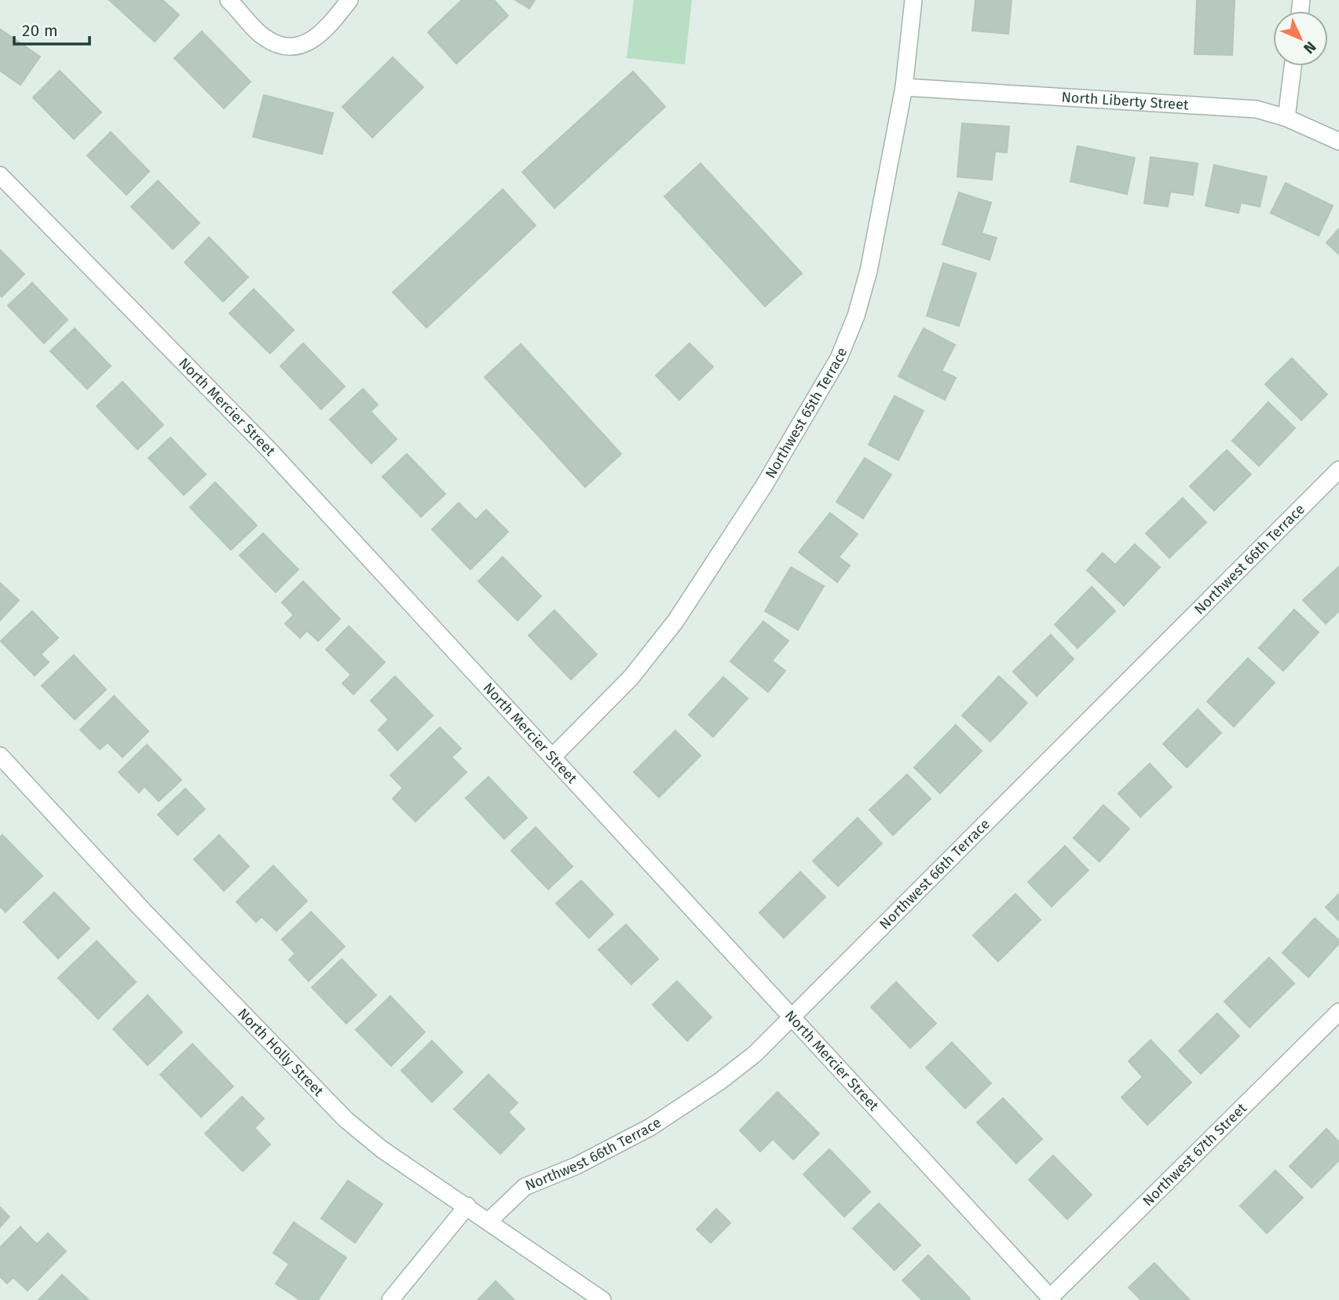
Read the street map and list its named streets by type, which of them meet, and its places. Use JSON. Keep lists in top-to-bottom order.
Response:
{
  "streets": {
    "street": [
      "North Liberty Street",
      "North Mercier Street",
      "Northwest 65th Terrace",
      "Northwest 66th Terrace",
      "North Holly Street",
      "Northwest 67th Street"
    ]
  },
  "crossings": [
    ["North Liberty Street", "Northwest 65th Terrace"],
    ["North Mercier Street", "Northwest 65th Terrace"],
    ["North Mercier Street", "Northwest 66th Terrace"],
    ["North Mercier Street", "Northwest 67th Street"],
    ["Northwest 66th Terrace", "North Holly Street"]
  ],
  "scale_bar": "20 m",
  "north": "bottom right"
}
